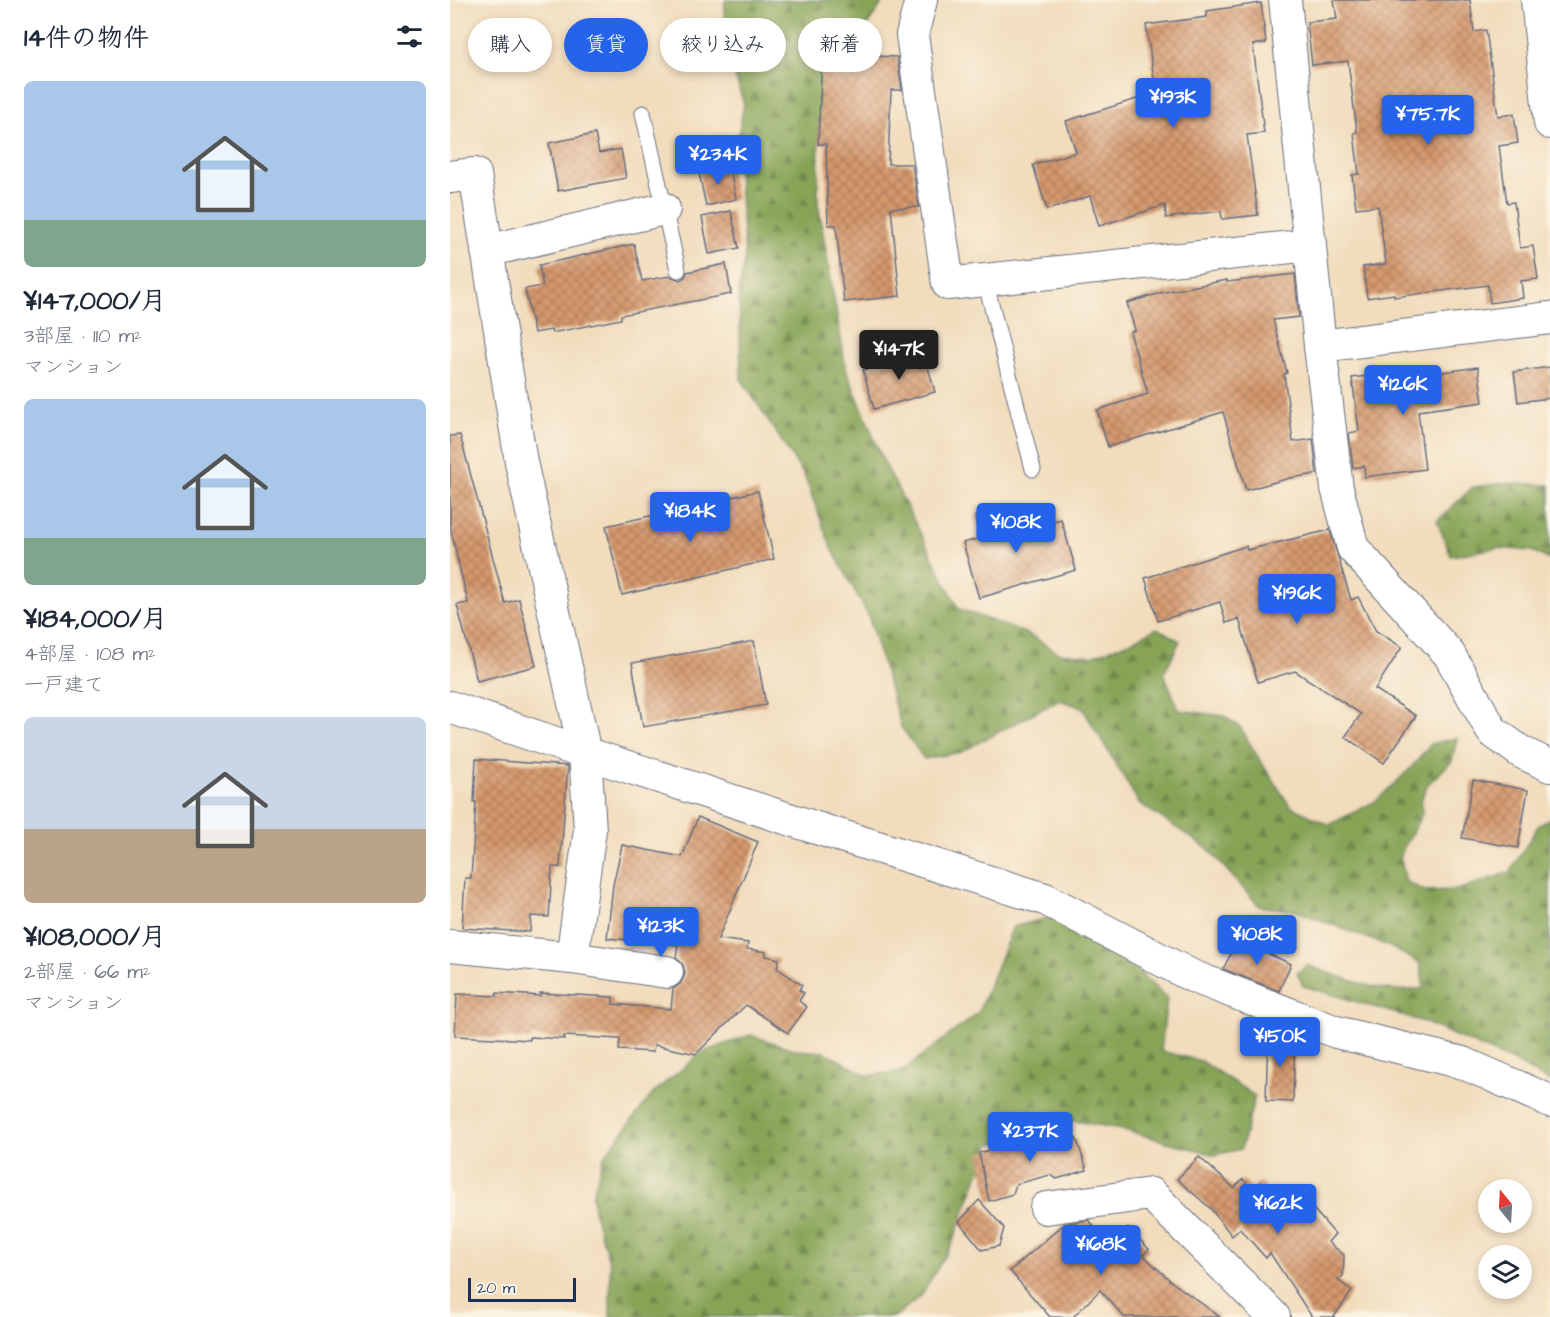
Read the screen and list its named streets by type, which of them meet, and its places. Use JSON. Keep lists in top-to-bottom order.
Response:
{
  "scale_bar": "20 m",
  "north": "top",
  "page": {
    "heading": "14件の物件",
    "chip": [
      "購入",
      "賃貸",
      "絞り込み",
      "新着"
    ],
    "list": [
      {
        "name": "¥147,000/月",
        "note": "3部屋 · 110 m² · マンション"
      },
      {
        "name": "¥184,000/月",
        "note": "4部屋 · 108 m² · 一戸建て"
      },
      {
        "name": "¥108,000/月",
        "note": "2部屋 · 66 m² · マンション"
      }
    ],
    "price": [
      "¥193K",
      "¥75.7K",
      "¥234K",
      "¥147K",
      "¥126K",
      "¥184K",
      "¥108K",
      "¥196K",
      "¥123K",
      "¥108K",
      "¥150K",
      "¥237K",
      "¥162K",
      "¥168K"
    ],
    "scale": "20 m"
  }
}
